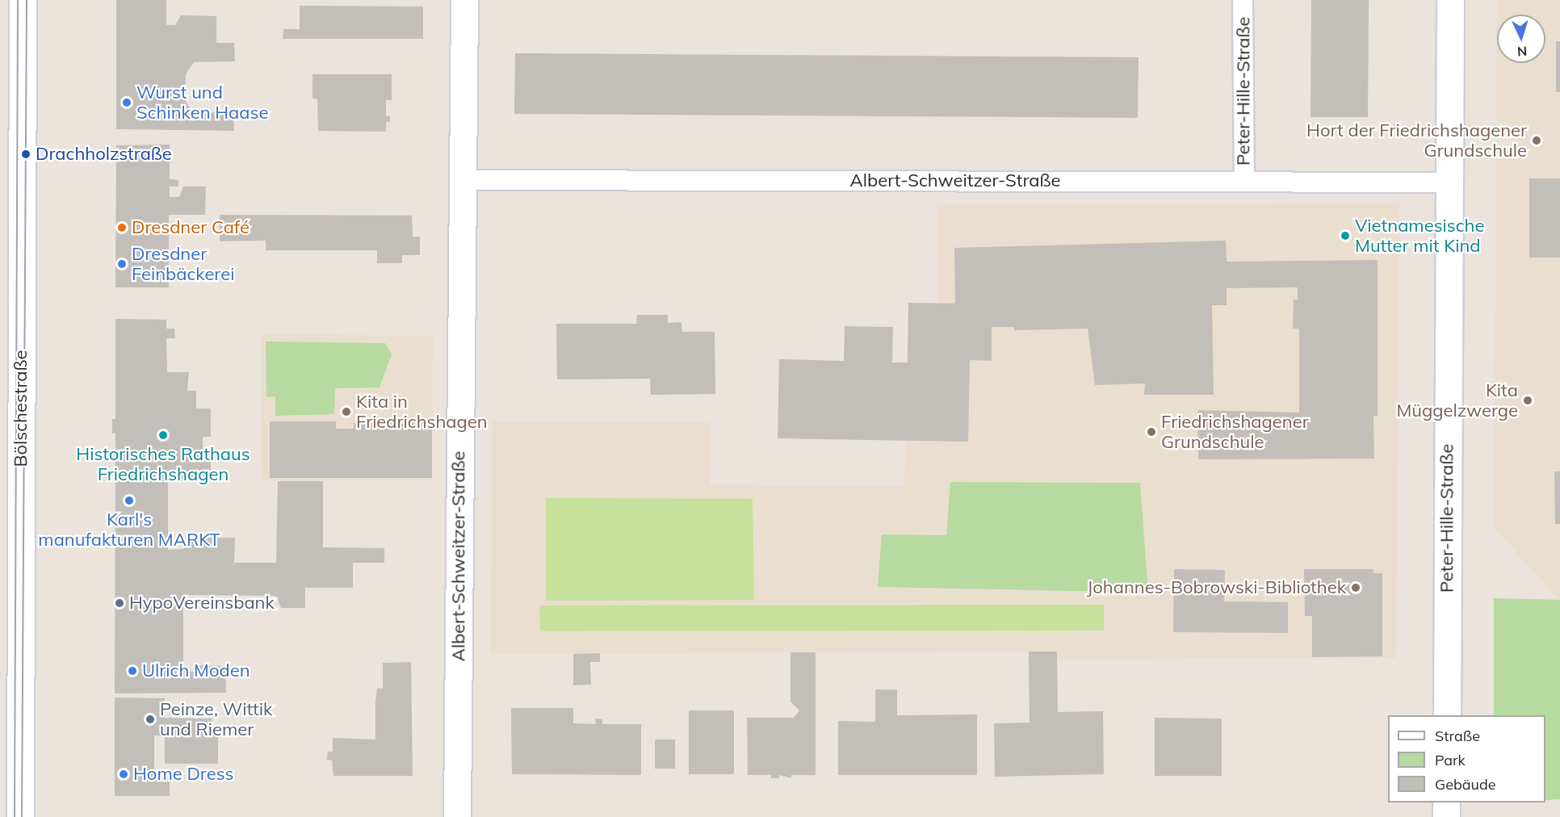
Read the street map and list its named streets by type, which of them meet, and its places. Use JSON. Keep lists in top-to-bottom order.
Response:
{
  "streets": {
    "street": ["Peter-Hille-Straße", "Albert-Schweitzer-Straße", "Bölschestraße"]
  },
  "crossings": [
    ["Peter-Hille-Straße", "Albert-Schweitzer-Straße"]
  ],
  "places": [
    "Wurst und Schinken Haase",
    "Hort der Friedrichshagener Grundschule",
    "Drachholzstraße",
    "Dresdner Café",
    "Vietnamesische Mutter mit Kind",
    "Dresdner Feinbäckerei",
    "Kita Müggelzwerge",
    "Kita in Friedrichshagen",
    "Friedrichshagener Grundschule",
    "Historisches Rathaus Friedrichshagen",
    "Karl's manufakturen MARKT",
    "Johannes-Bobrowski-Bibliothek",
    "HypoVereinsbank",
    "Ulrich Moden",
    "Peinze, Wittik und Riemer",
    "Home Dress"
  ],
  "legend": ["Straße", "Park", "Gebäude"],
  "north": "bottom"
}
